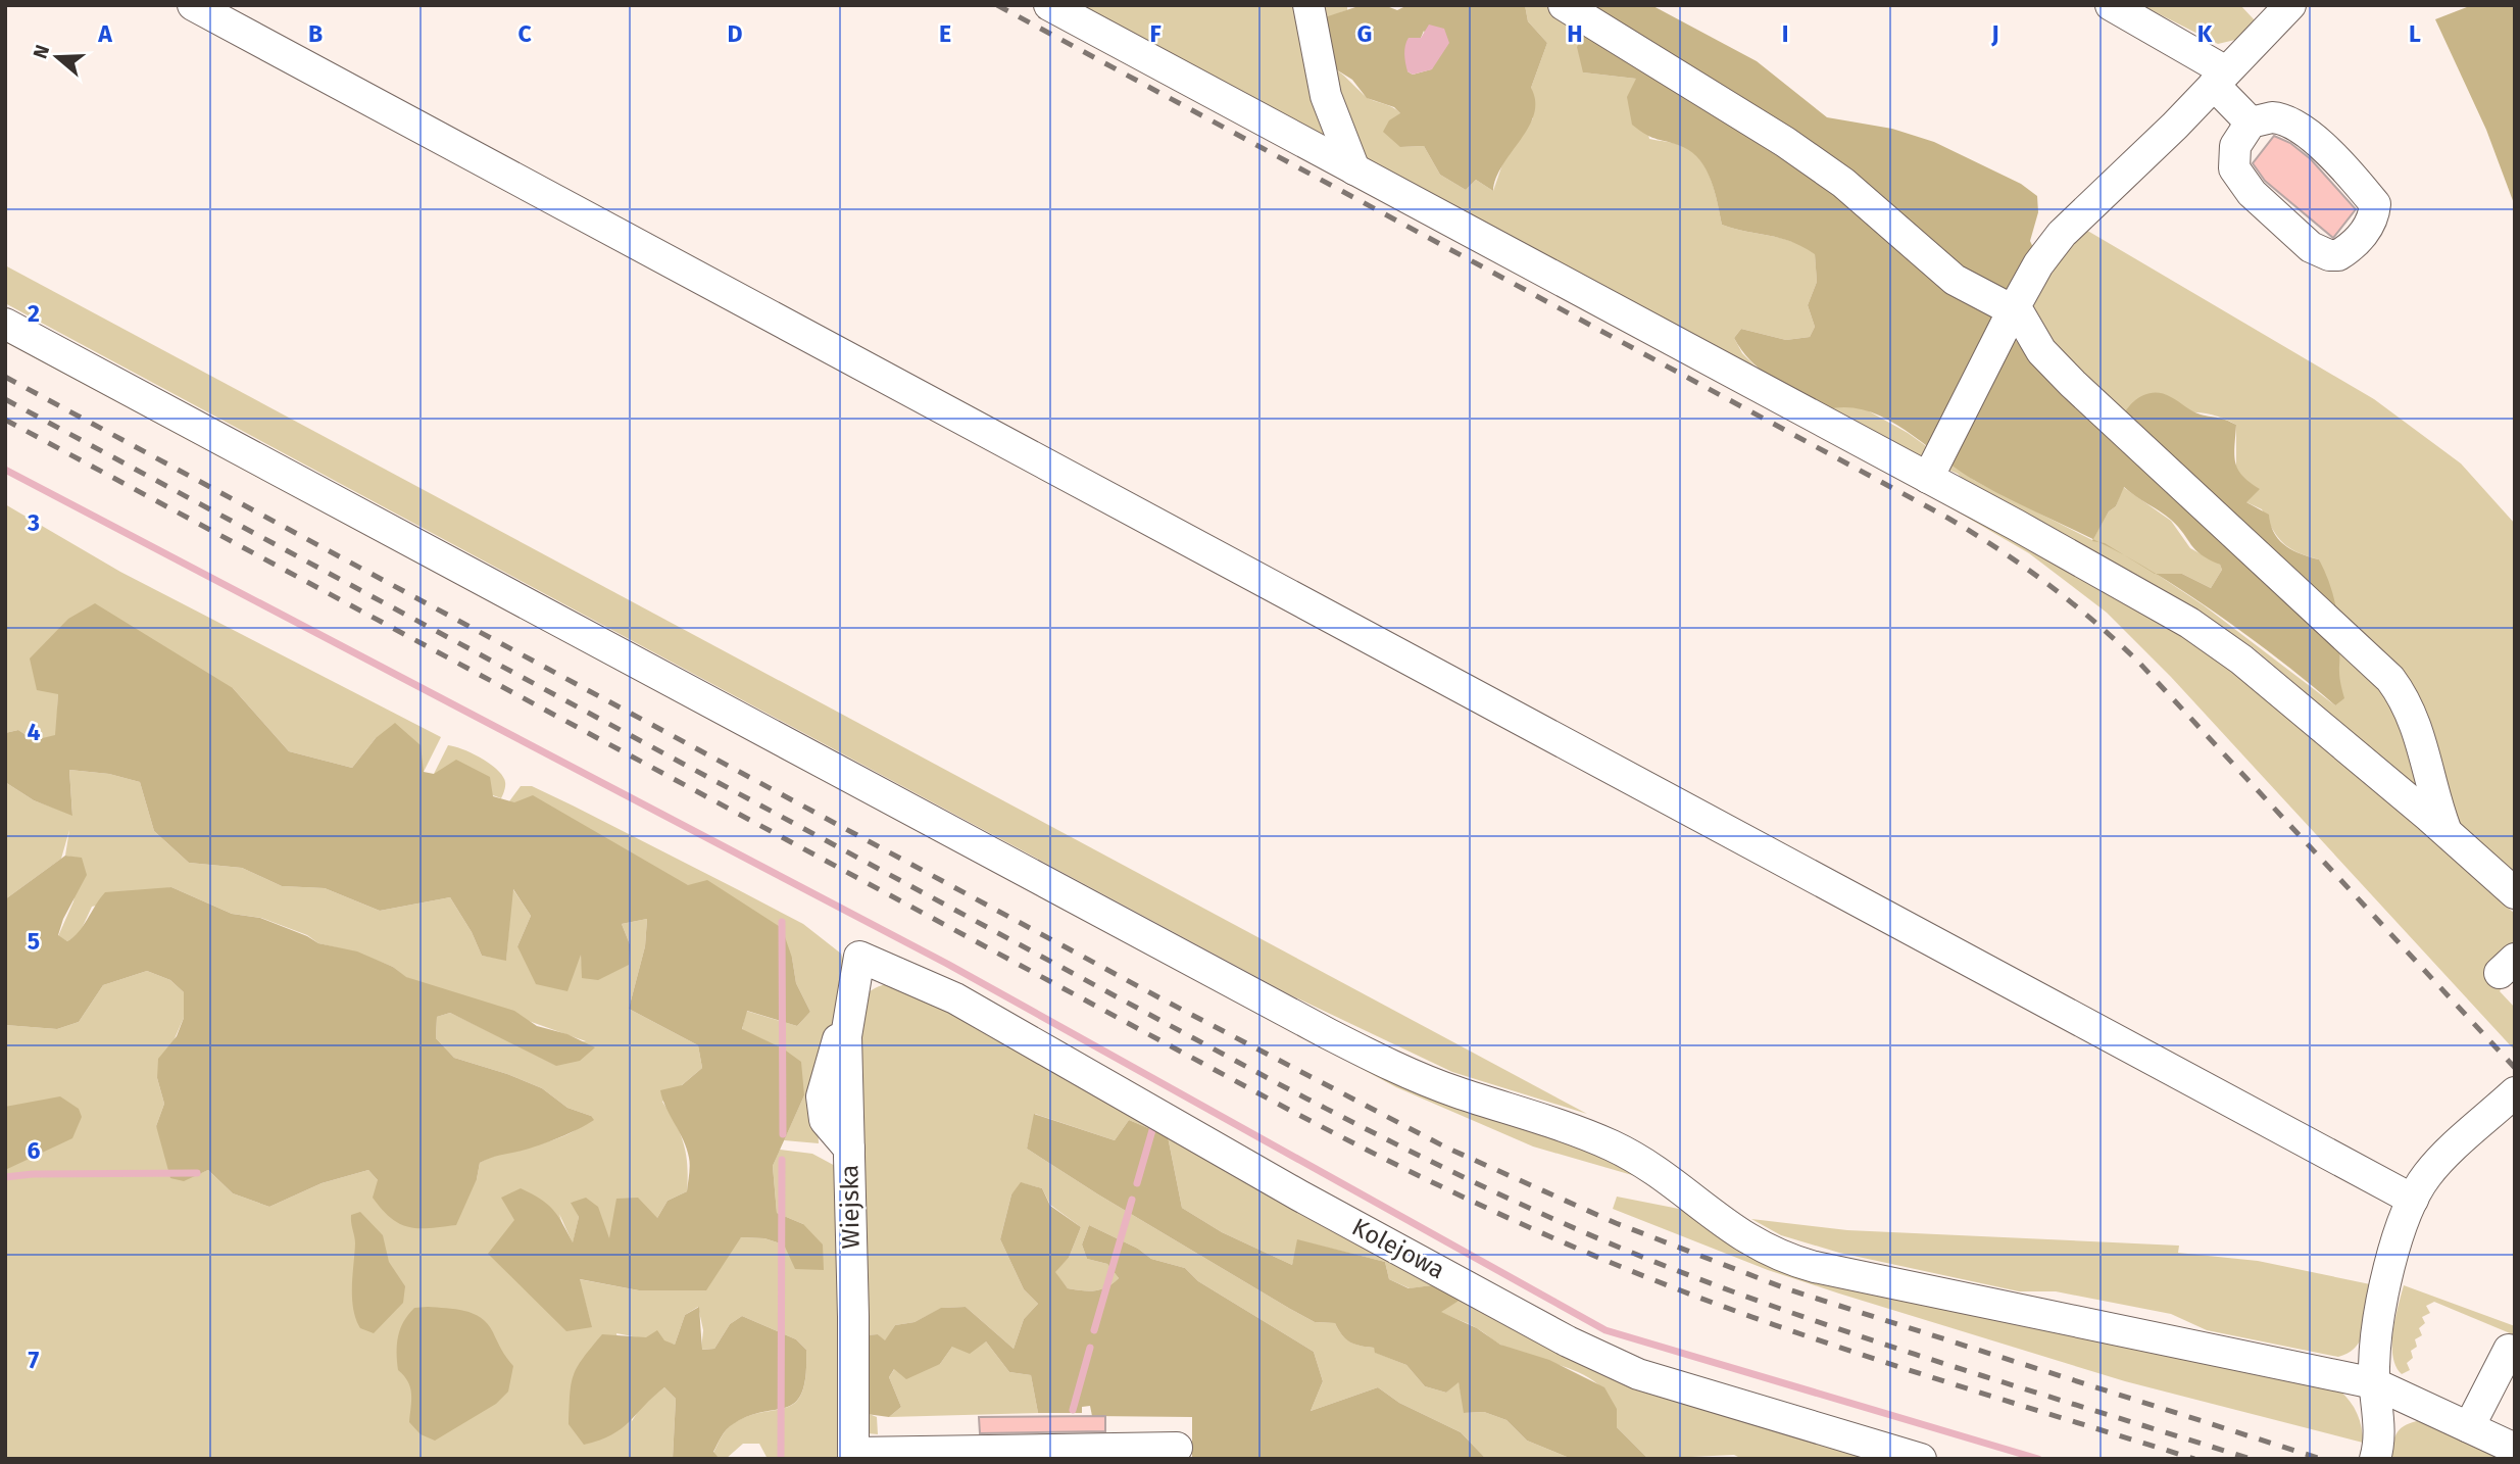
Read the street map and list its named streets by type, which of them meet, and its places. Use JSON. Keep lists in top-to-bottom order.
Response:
{
  "streets": {
    "street": ["Wiejska", "Kolejowa"]
  },
  "crossings": [
    ["Wiejska", "Kolejowa"]
  ],
  "north": "left",
  "grid": {
    "columns": [
      "A",
      "B",
      "C",
      "D",
      "E",
      "F",
      "G",
      "H",
      "I",
      "J",
      "K",
      "L"
    ],
    "rows": [
      "2",
      "3",
      "4",
      "5",
      "6",
      "7"
    ]
  }
}
